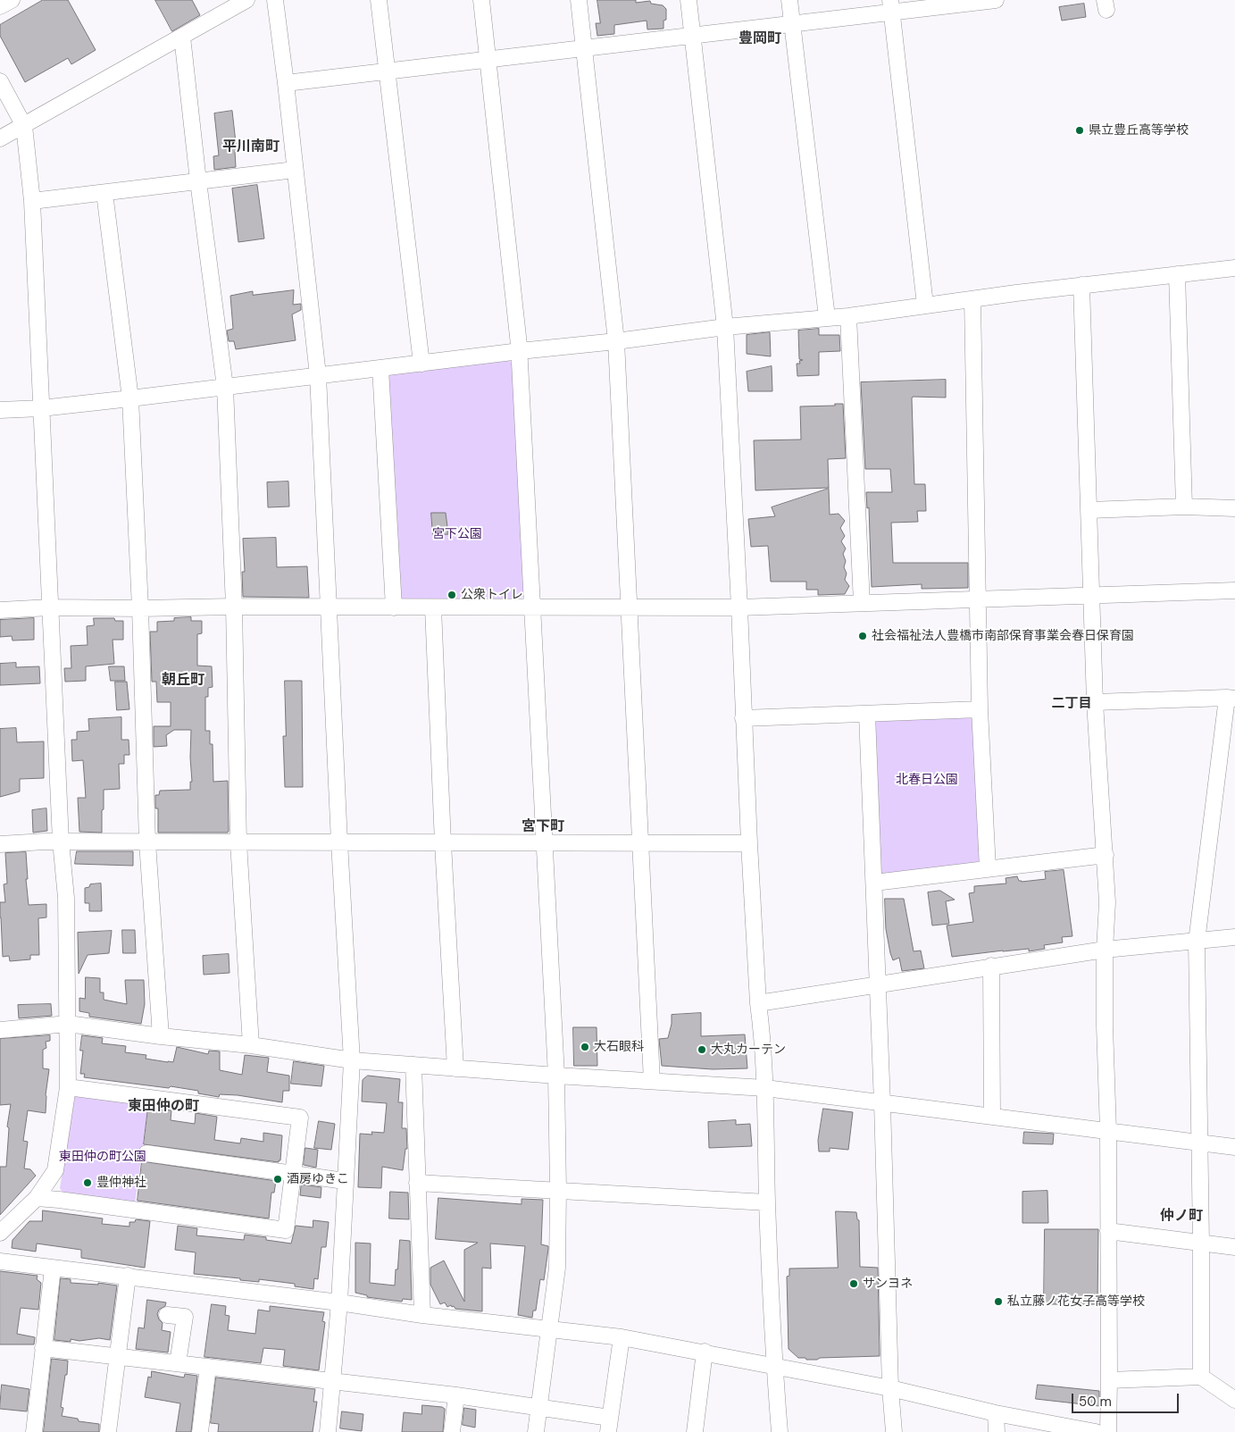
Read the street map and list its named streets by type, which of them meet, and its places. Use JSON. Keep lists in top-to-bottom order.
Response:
{
  "districts": [
    "豊岡町",
    "平川南町",
    "朝丘町",
    "二丁目",
    "宮下町",
    "東田仲の町",
    "仲ノ町"
  ],
  "parks": ["宮下公園", "北春日公園", "東田仲の町公園"],
  "places": [
    "県立豊丘高等学校",
    "公衆トイレ",
    "社会福祉法人豊橋市南部保育事業会春日保育園",
    "大石眼科",
    "大丸カーテン",
    "酒房ゆきこ",
    "豊仲神社",
    "サンヨネ",
    "私立藤ノ花女子高等学校"
  ],
  "scale_bar": "50 m"
}
